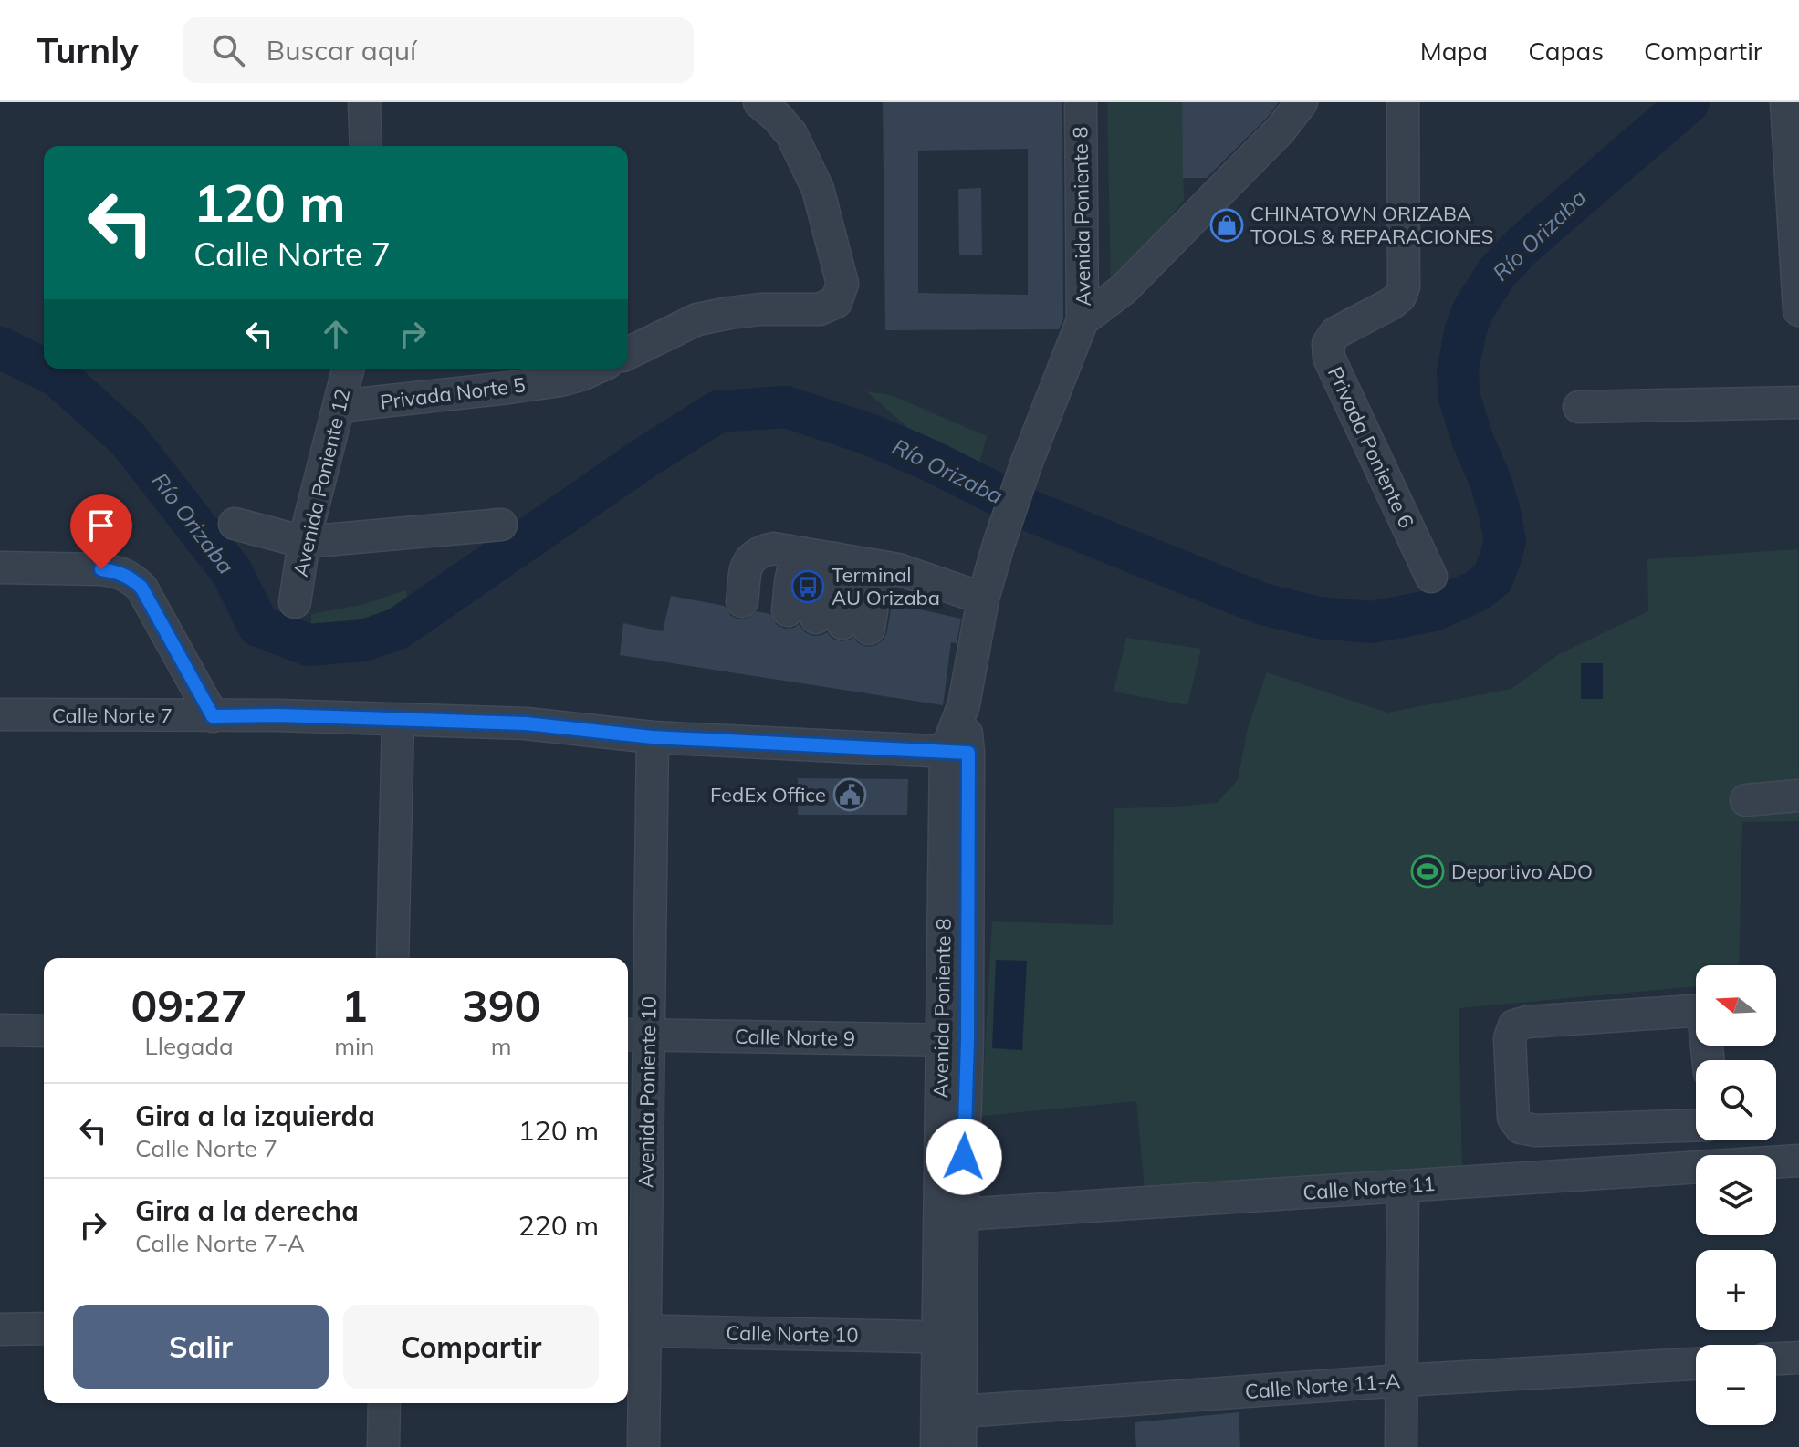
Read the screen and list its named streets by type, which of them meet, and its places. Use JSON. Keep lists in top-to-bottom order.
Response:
{
  "streets": {
    "street": [
      "Avenida Poniente 8",
      "Privada Norte 5",
      "Privada Poniente 6",
      "Avenida Poniente 12",
      "Calle Norte 7",
      "Calle Norte 9",
      "Avenida Poniente 10",
      "Calle Norte 11",
      "Calle Norte 10",
      "Calle Norte 11-A"
    ]
  },
  "crossings": [
    ["Avenida Poniente 8", "Calle Norte 7"],
    ["Avenida Poniente 8", "Calle Norte 9"],
    ["Avenida Poniente 8", "Calle Norte 11"],
    ["Avenida Poniente 8", "Calle Norte 10"],
    ["Avenida Poniente 8", "Calle Norte 11-A"],
    ["Privada Norte 5", "Avenida Poniente 12"],
    ["Calle Norte 7", "Avenida Poniente 10"],
    ["Calle Norte 9", "Avenida Poniente 10"],
    ["Avenida Poniente 10", "Calle Norte 10"]
  ],
  "water": ["Río Orizaba"],
  "places": {
    "shop": ["CHINATOWN ORIZABA TOOLS & REPARACIONES"],
    "bus stop": ["Terminal AU Orizaba"],
    "public building": ["FedEx Office"],
    "sports": ["Deportivo ADO"]
  },
  "north": "left",
  "page": {
    "header": "Turnly",
    "search": "Buscar aquí",
    "nav": ["Mapa", "Capas", "Compartir"],
    "turn": ["120 m", "Calle Norte 7"],
    "eta": [
      "09:27",
      "Llegada",
      "1",
      "min",
      "390",
      "m"
    ],
    "map_buttons": ["+", "−"],
    "list": [
      {
        "name": "Gira a la izquierda",
        "note": "Calle Norte 7",
        "value": "120 m"
      },
      {
        "name": "Gira a la derecha",
        "note": "Calle Norte 7-A",
        "value": "220 m"
      }
    ],
    "buttons": ["Salir", "Compartir"]
  }
}
